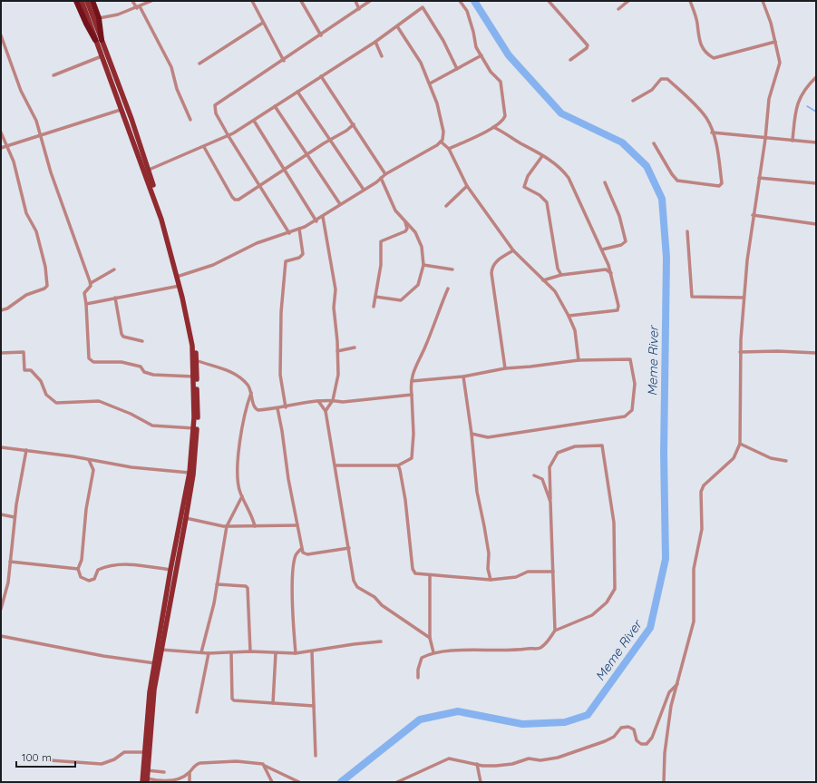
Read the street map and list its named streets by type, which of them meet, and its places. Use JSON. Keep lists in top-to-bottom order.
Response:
{
  "water": ["Meme River"],
  "scale_bar": "100 m"
}
